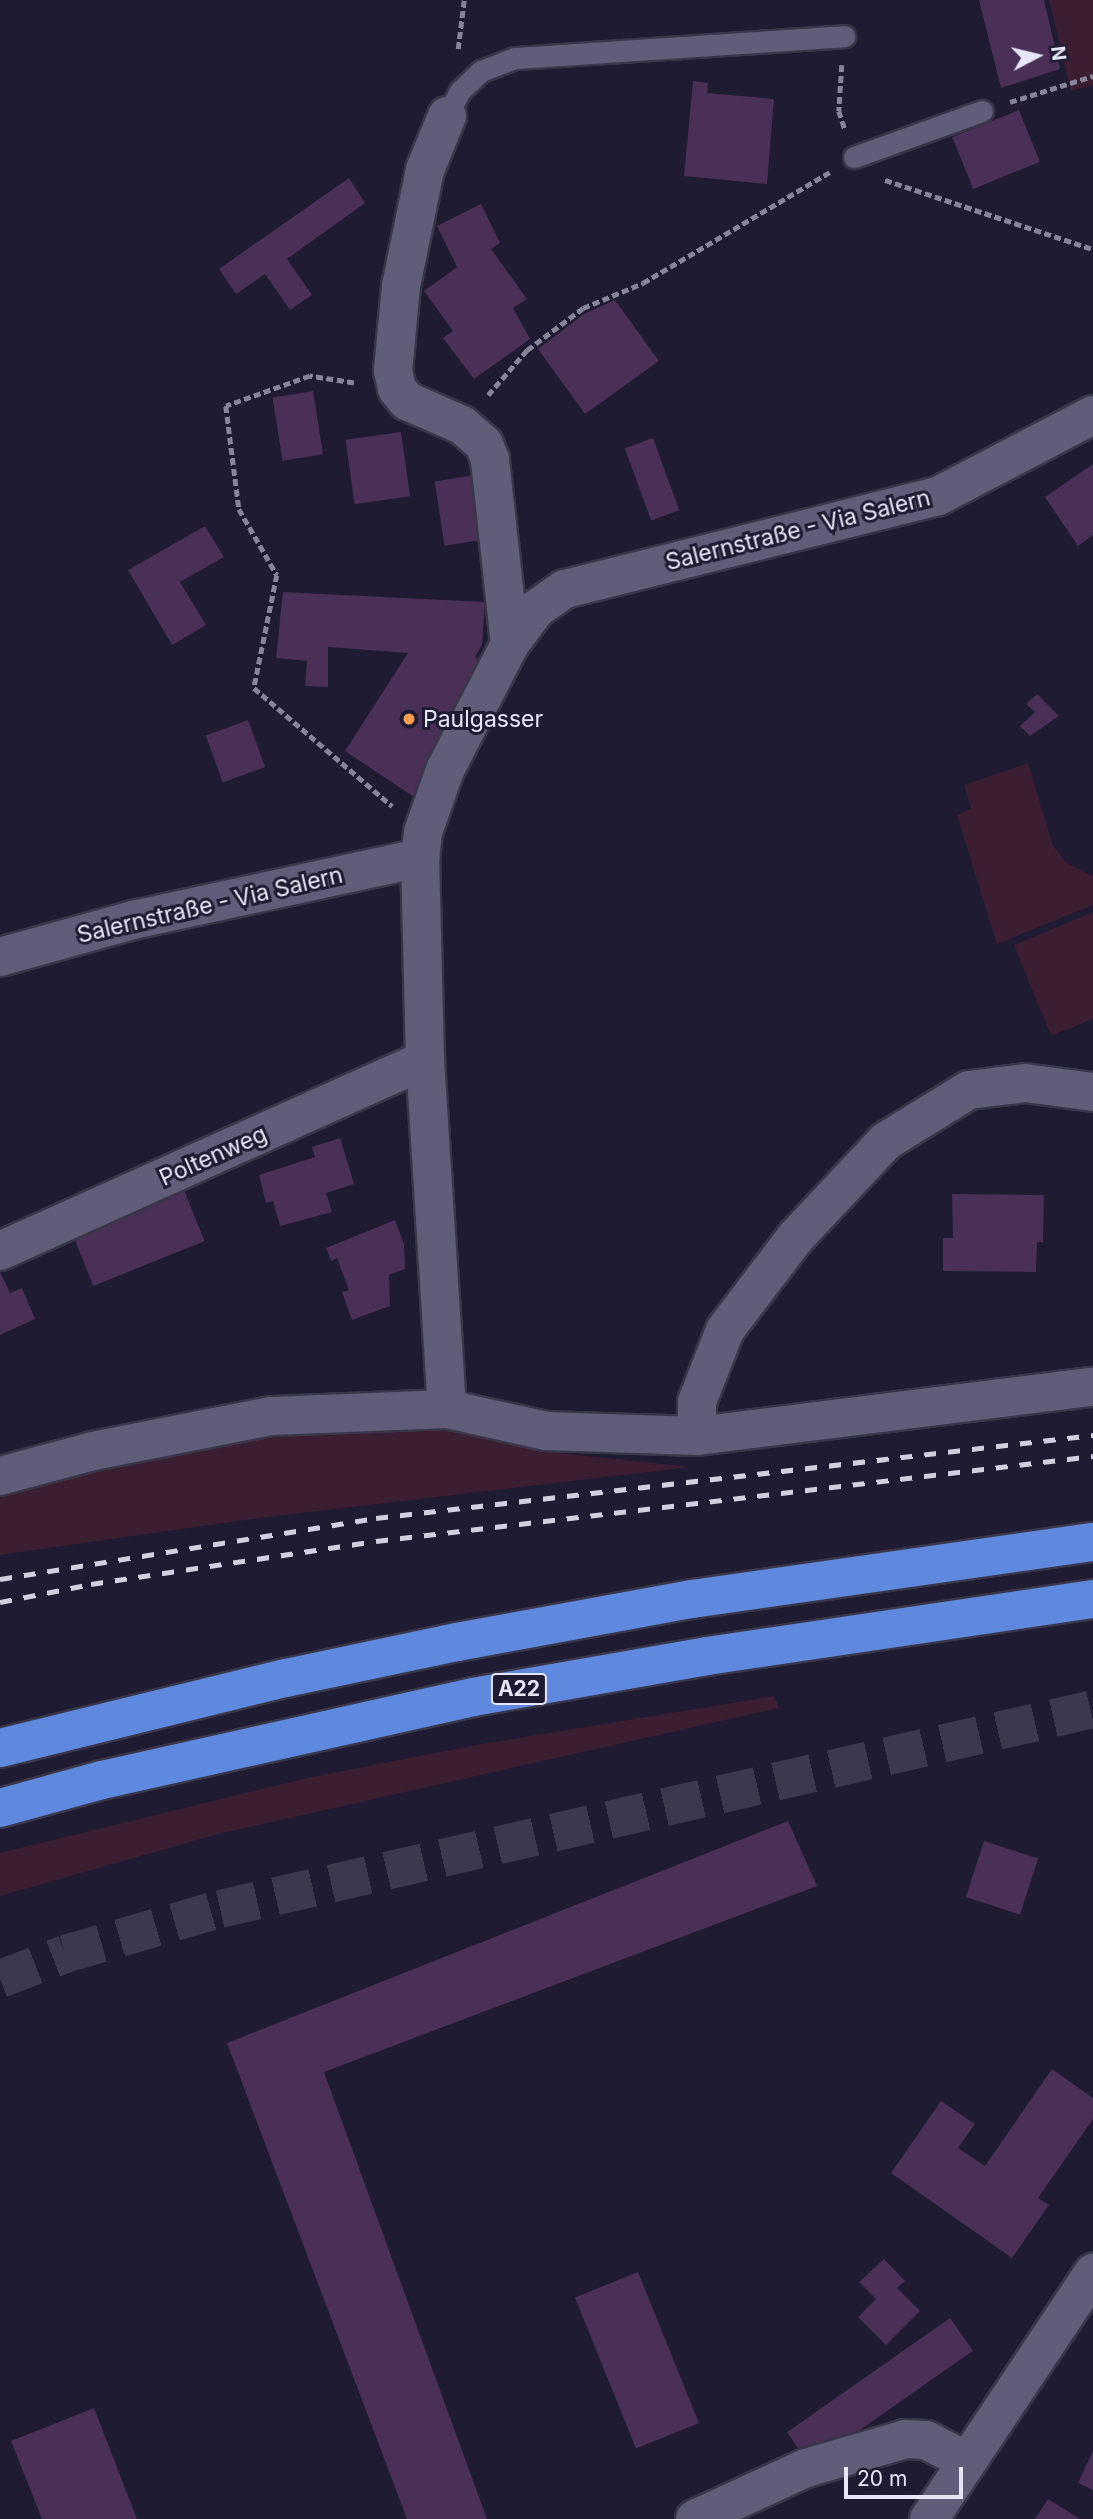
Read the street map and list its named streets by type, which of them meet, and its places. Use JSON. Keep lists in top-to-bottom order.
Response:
{
  "streets": {
    "highway": ["A22"],
    "street": ["Salernstraße - Via Salern", "Poltenweg"]
  },
  "places": ["Paulgasser"],
  "scale_bar": "20 m",
  "north": "right"
}
